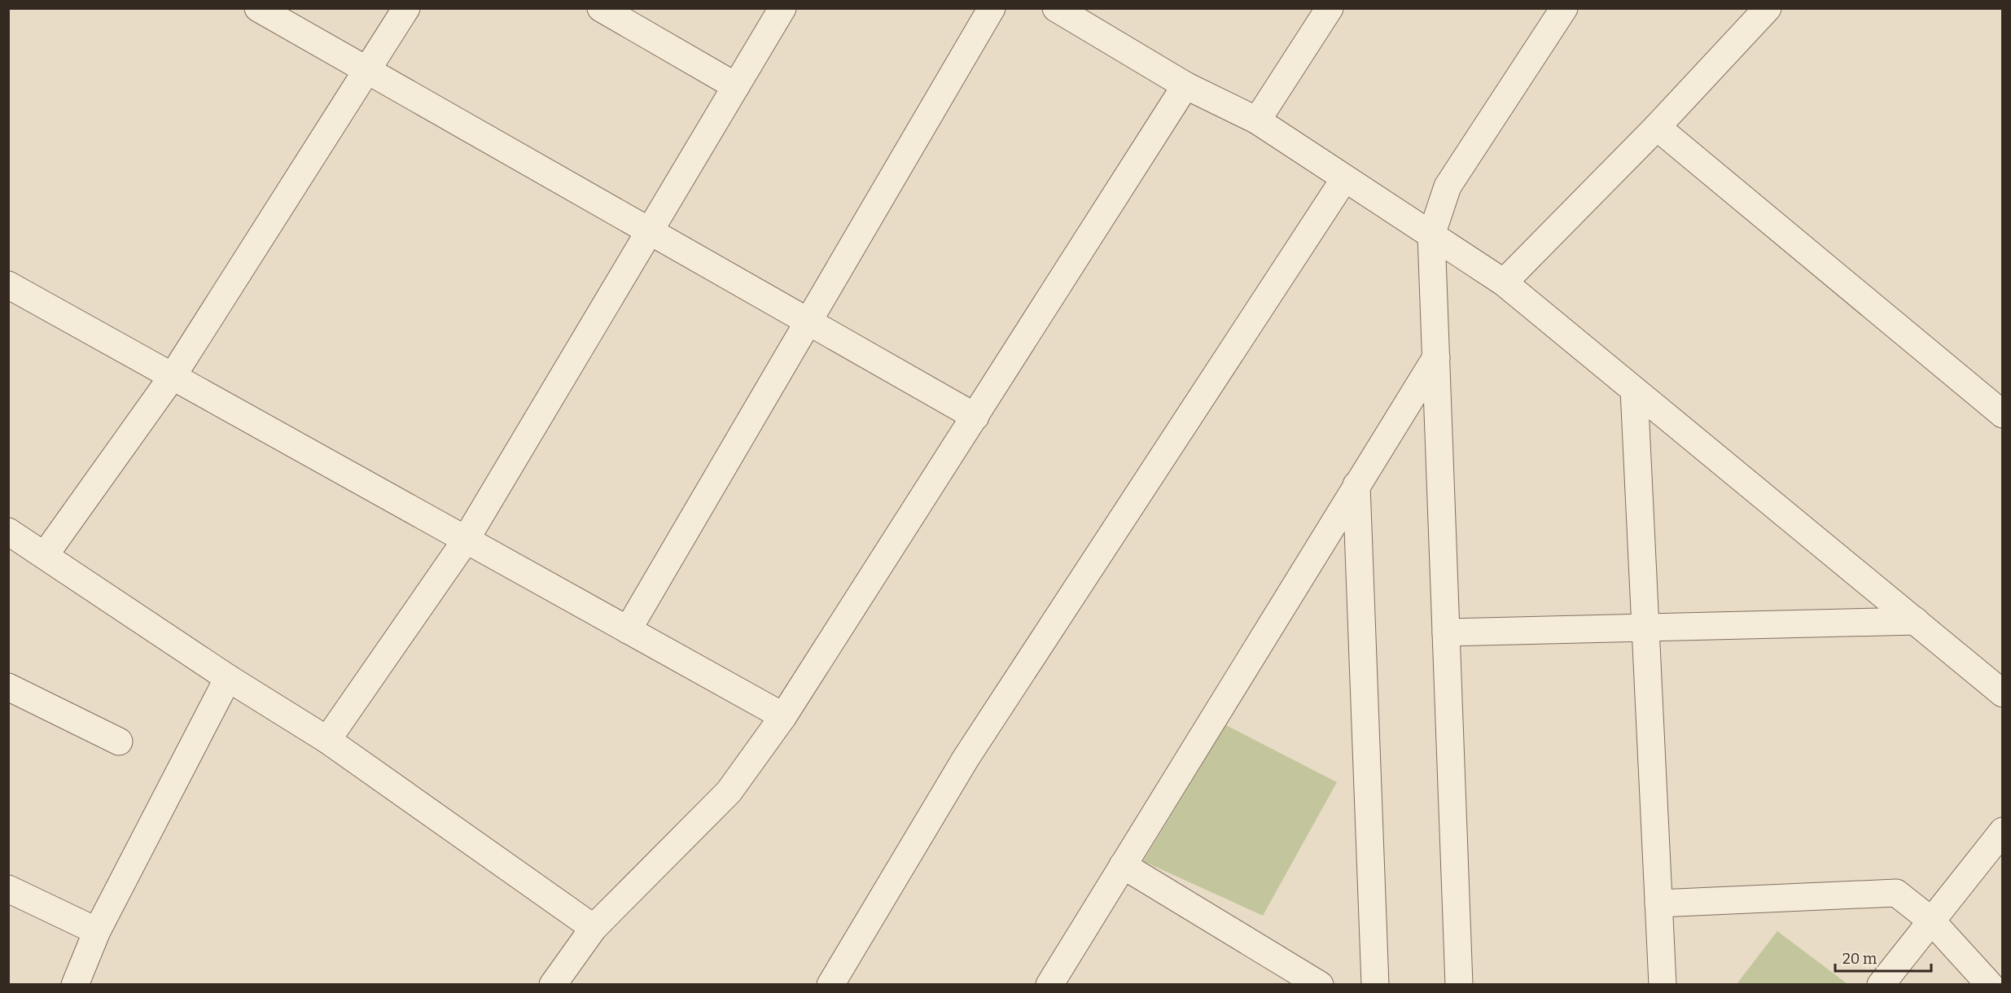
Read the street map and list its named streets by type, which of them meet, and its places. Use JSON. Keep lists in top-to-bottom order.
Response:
{
  "scale_bar": "20 m"
}
